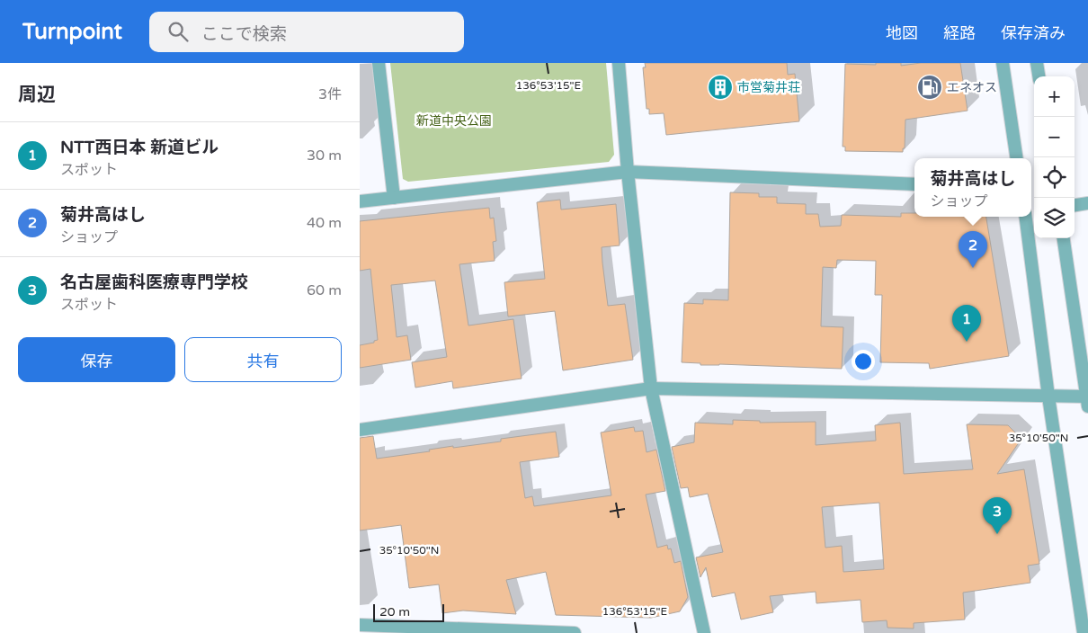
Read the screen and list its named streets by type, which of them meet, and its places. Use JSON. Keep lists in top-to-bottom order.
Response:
{
  "parks": ["新道中央公園"],
  "places": {
    "building": ["市営菊井荘"],
    "fuel station": ["エネオス"]
  },
  "scale_bar": "20 m",
  "page": {
    "header": "Turnpoint",
    "search": "ここで検索",
    "nav": ["地図", "経路", "保存済み"],
    "heading": ["周辺", "3件"],
    "map_buttons": ["+", "−"],
    "list": [
      {
        "mark": "1",
        "name": "NTT西日本 新道ビル",
        "note": "スポット",
        "value": "30 m"
      },
      {
        "mark": "2",
        "name": "菊井高はし",
        "note": "ショップ",
        "value": "40 m"
      },
      {
        "mark": "3",
        "name": "名古屋歯科医療専門学校",
        "note": "スポット",
        "value": "60 m"
      }
    ],
    "popup": ["菊井高はし", "ショップ"],
    "pins": ["2", "1", "3"],
    "buttons": ["保存", "共有"],
    "scale": "20 m"
  },
  "coordinates": ["136°53'15\"E", "35°10'50\"N"]
}
